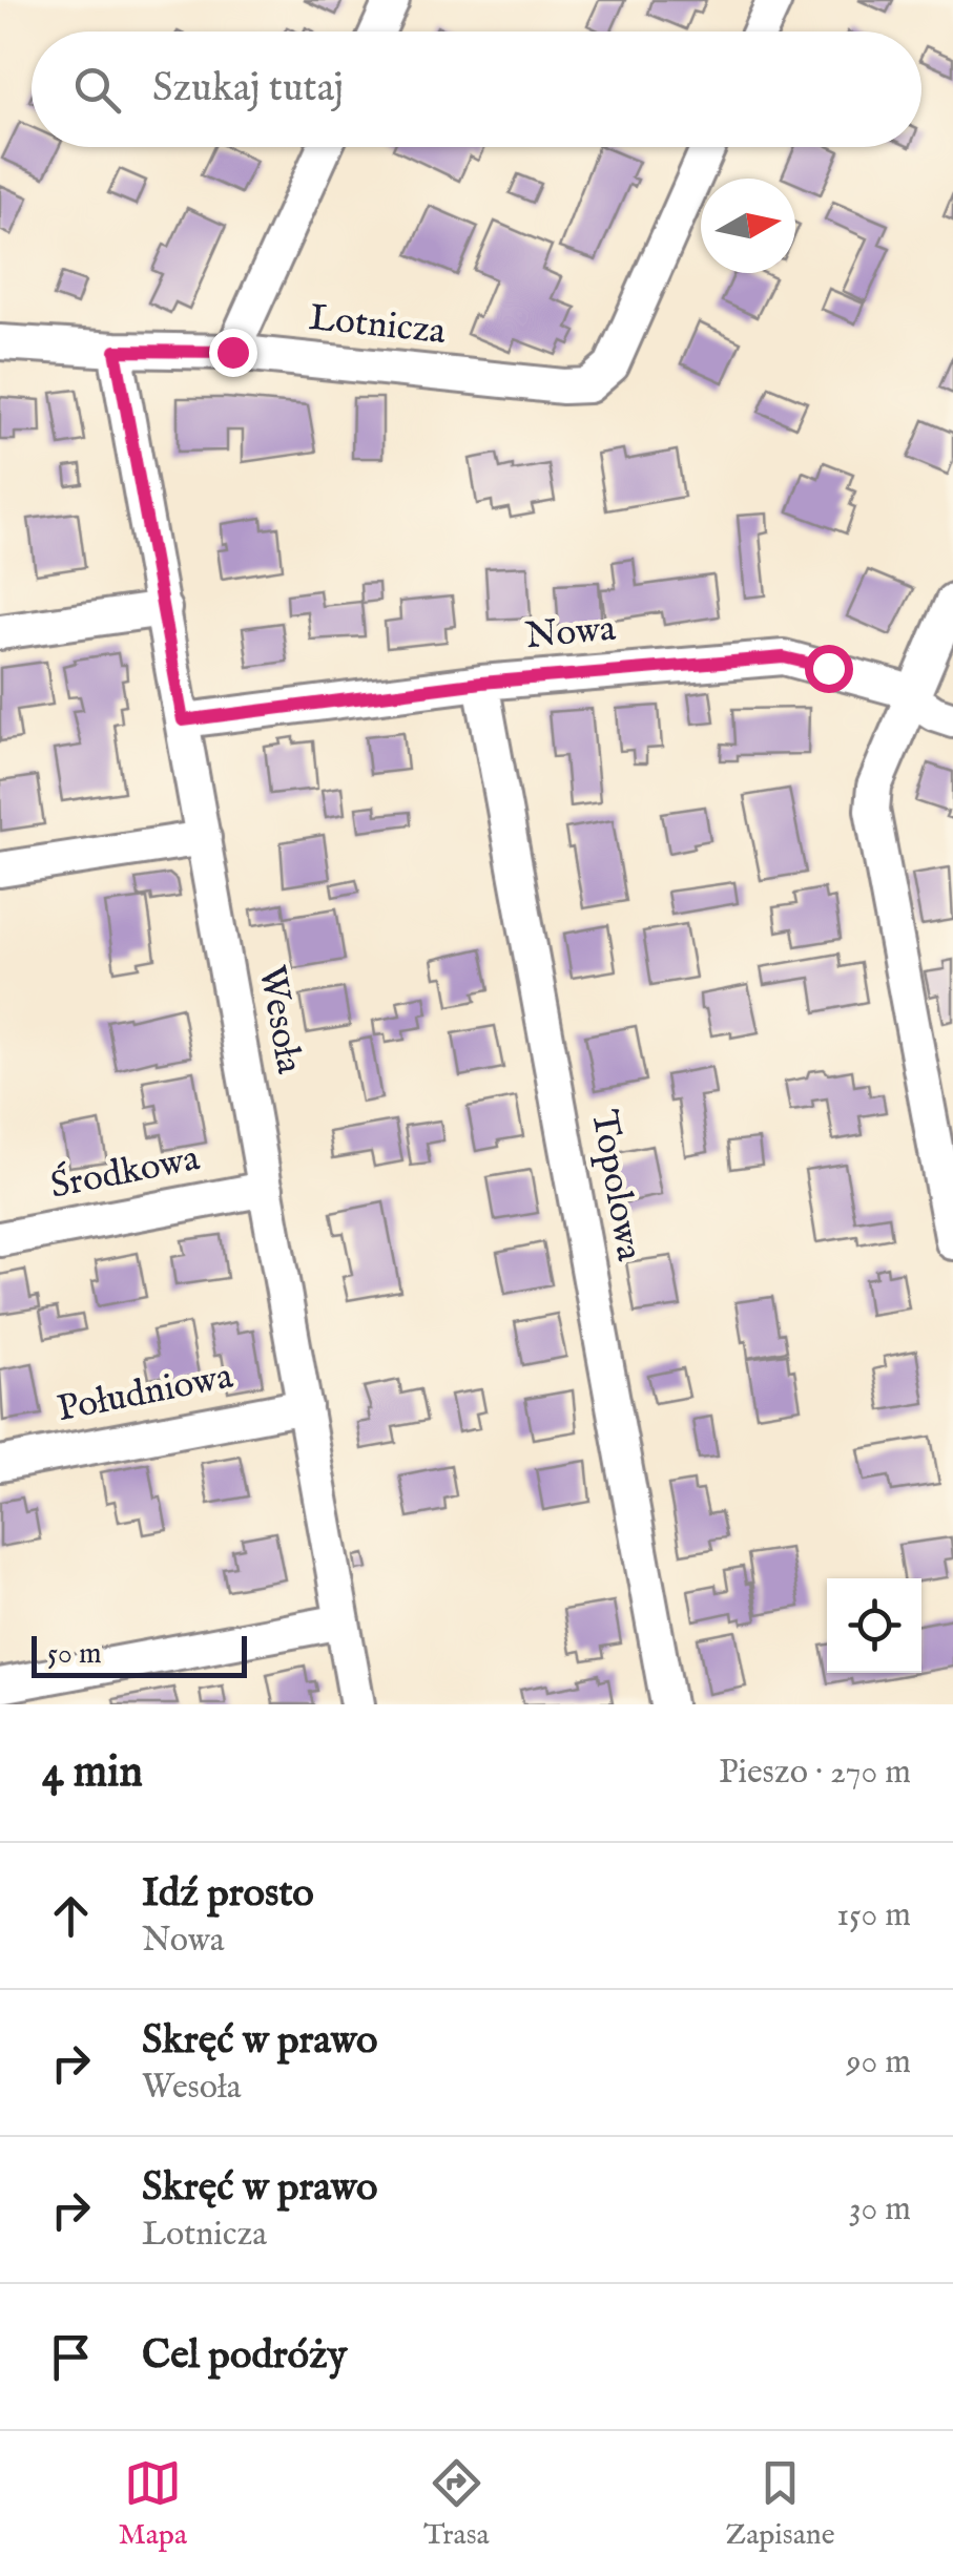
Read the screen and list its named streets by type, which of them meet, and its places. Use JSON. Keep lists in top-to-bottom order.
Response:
{
  "streets": {
    "street": [
      "Lotnicza",
      "Nowa",
      "Wesoła",
      "Środkowa",
      "Topolowa",
      "Południowa"
    ]
  },
  "crossings": [
    ["Lotnicza", "Wesoła"],
    ["Nowa", "Wesoła"],
    ["Nowa", "Topolowa"],
    ["Wesoła", "Środkowa"],
    ["Wesoła", "Południowa"]
  ],
  "scale_bar": "50 m",
  "north": "right",
  "page": {
    "search": "Szukaj tutaj",
    "scale": "50 m",
    "heading": ["4 min", "Pieszo · 270 m"],
    "list": [
      ["Idź prosto", "Nowa", "150 m"],
      ["Skręć w prawo", "Wesoła", "90 m"],
      ["Skręć w prawo", "Lotnicza", "30 m"],
      "Cel podróży"
    ],
    "nav": ["Mapa", "Trasa", "Zapisane"]
  }
}
